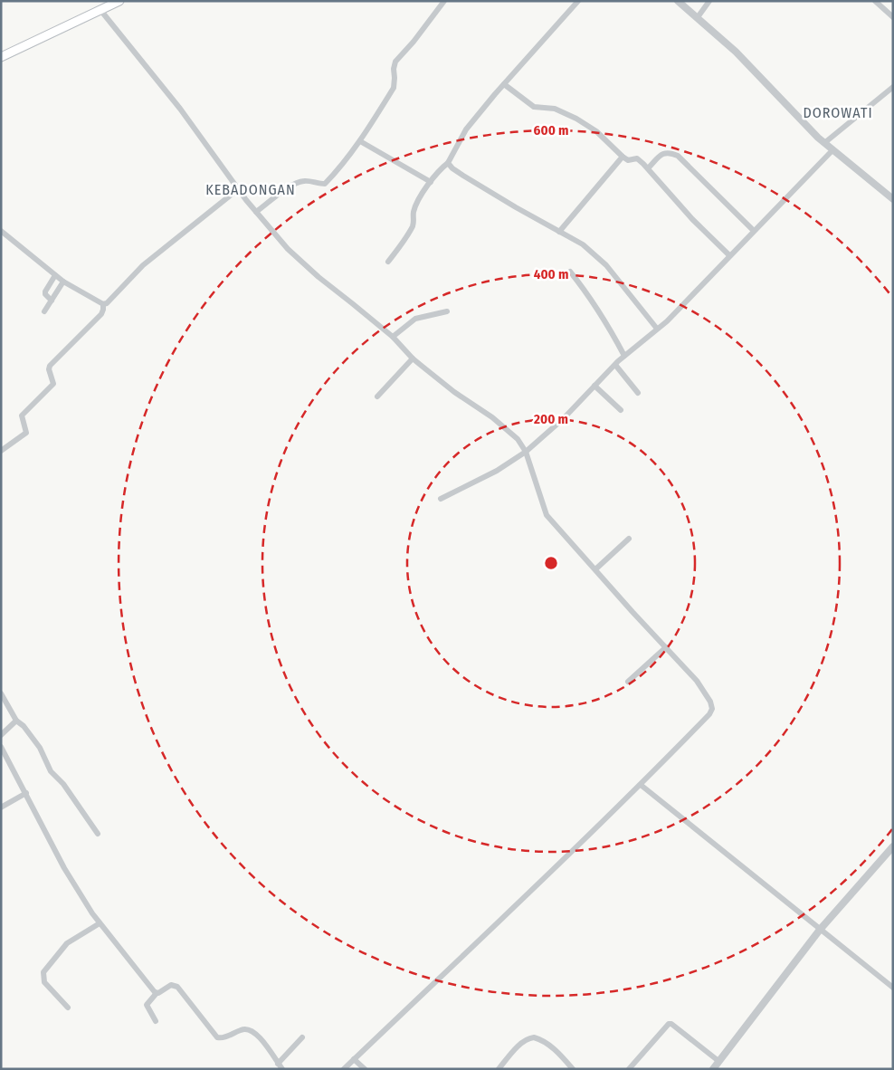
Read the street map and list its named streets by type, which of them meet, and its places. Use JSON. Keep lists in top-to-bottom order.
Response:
{
  "districts": ["DOROWATI", "KEBADONGAN"],
  "rings": ["600 m", "400 m", "200 m"]
}
